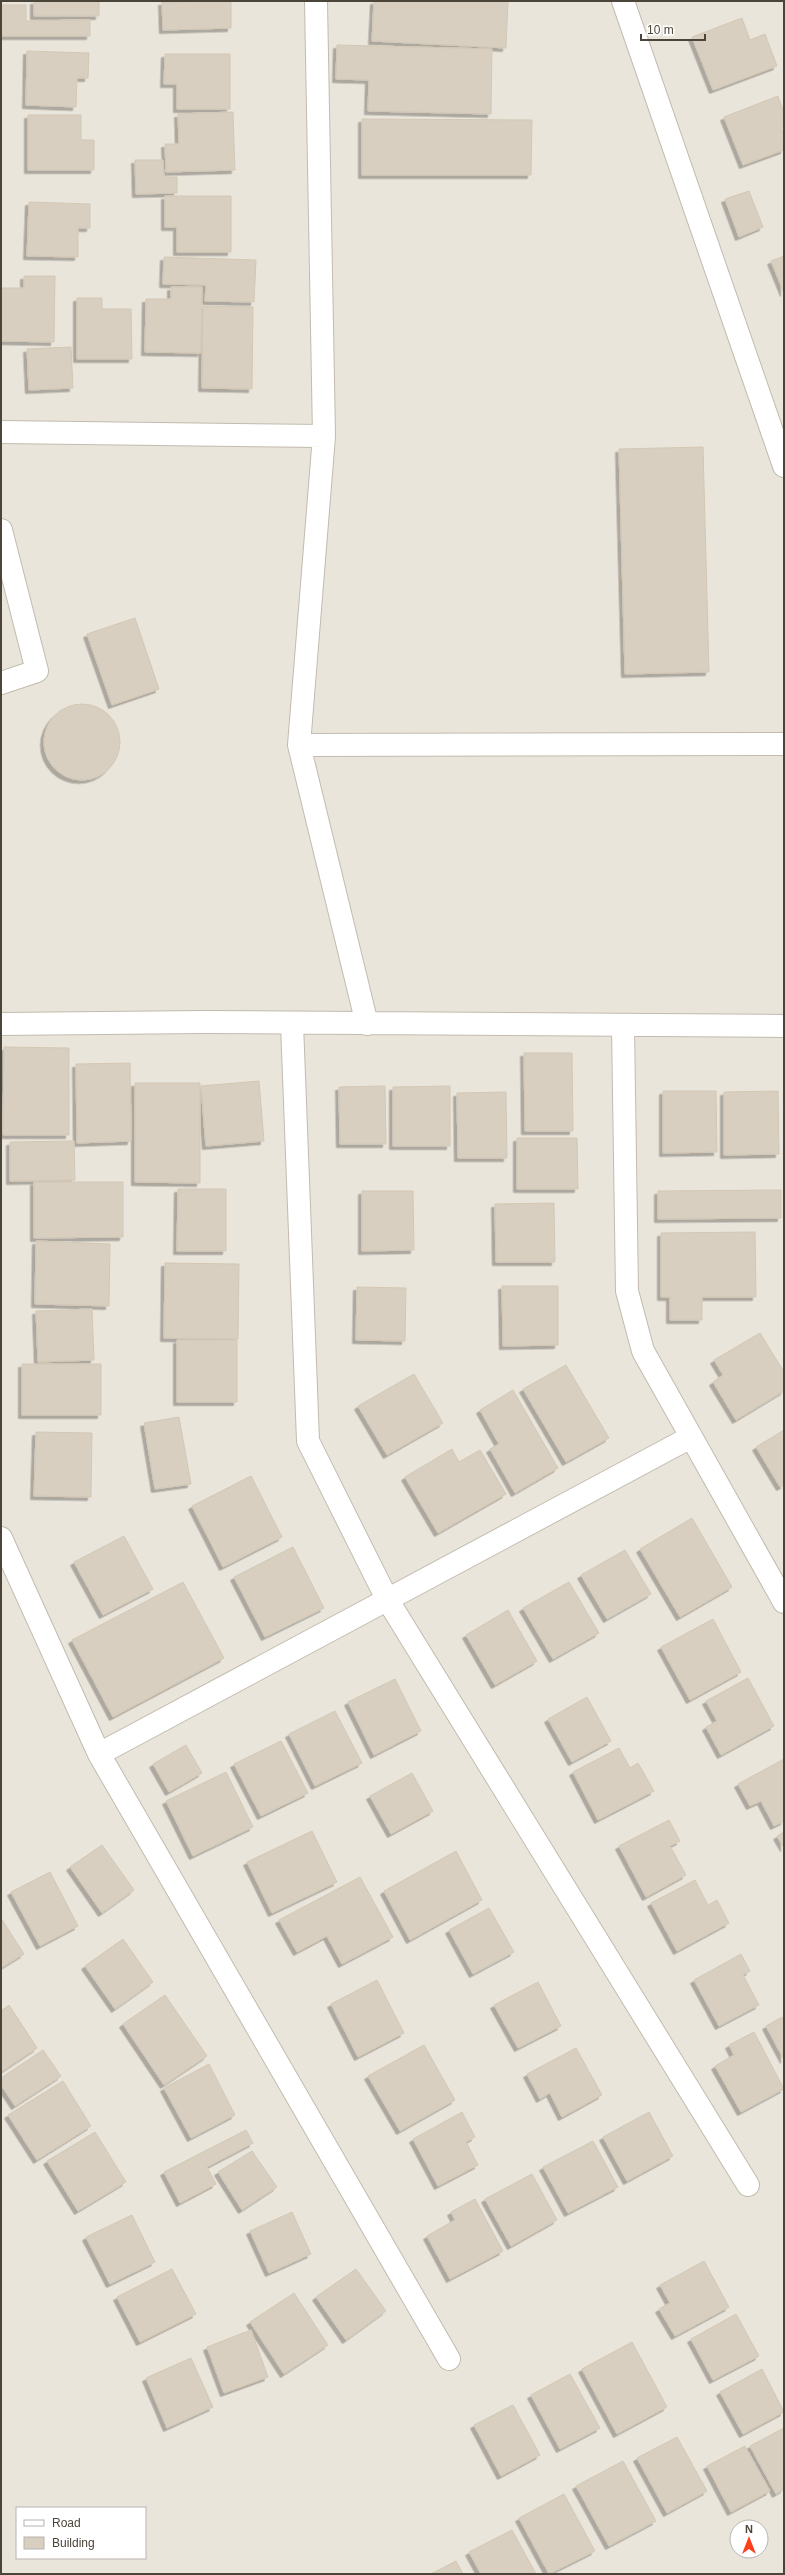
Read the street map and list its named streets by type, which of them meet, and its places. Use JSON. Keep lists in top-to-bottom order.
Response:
{
  "legend": ["Road", "Building"],
  "scale_bar": "10 m",
  "north": "top"
}
